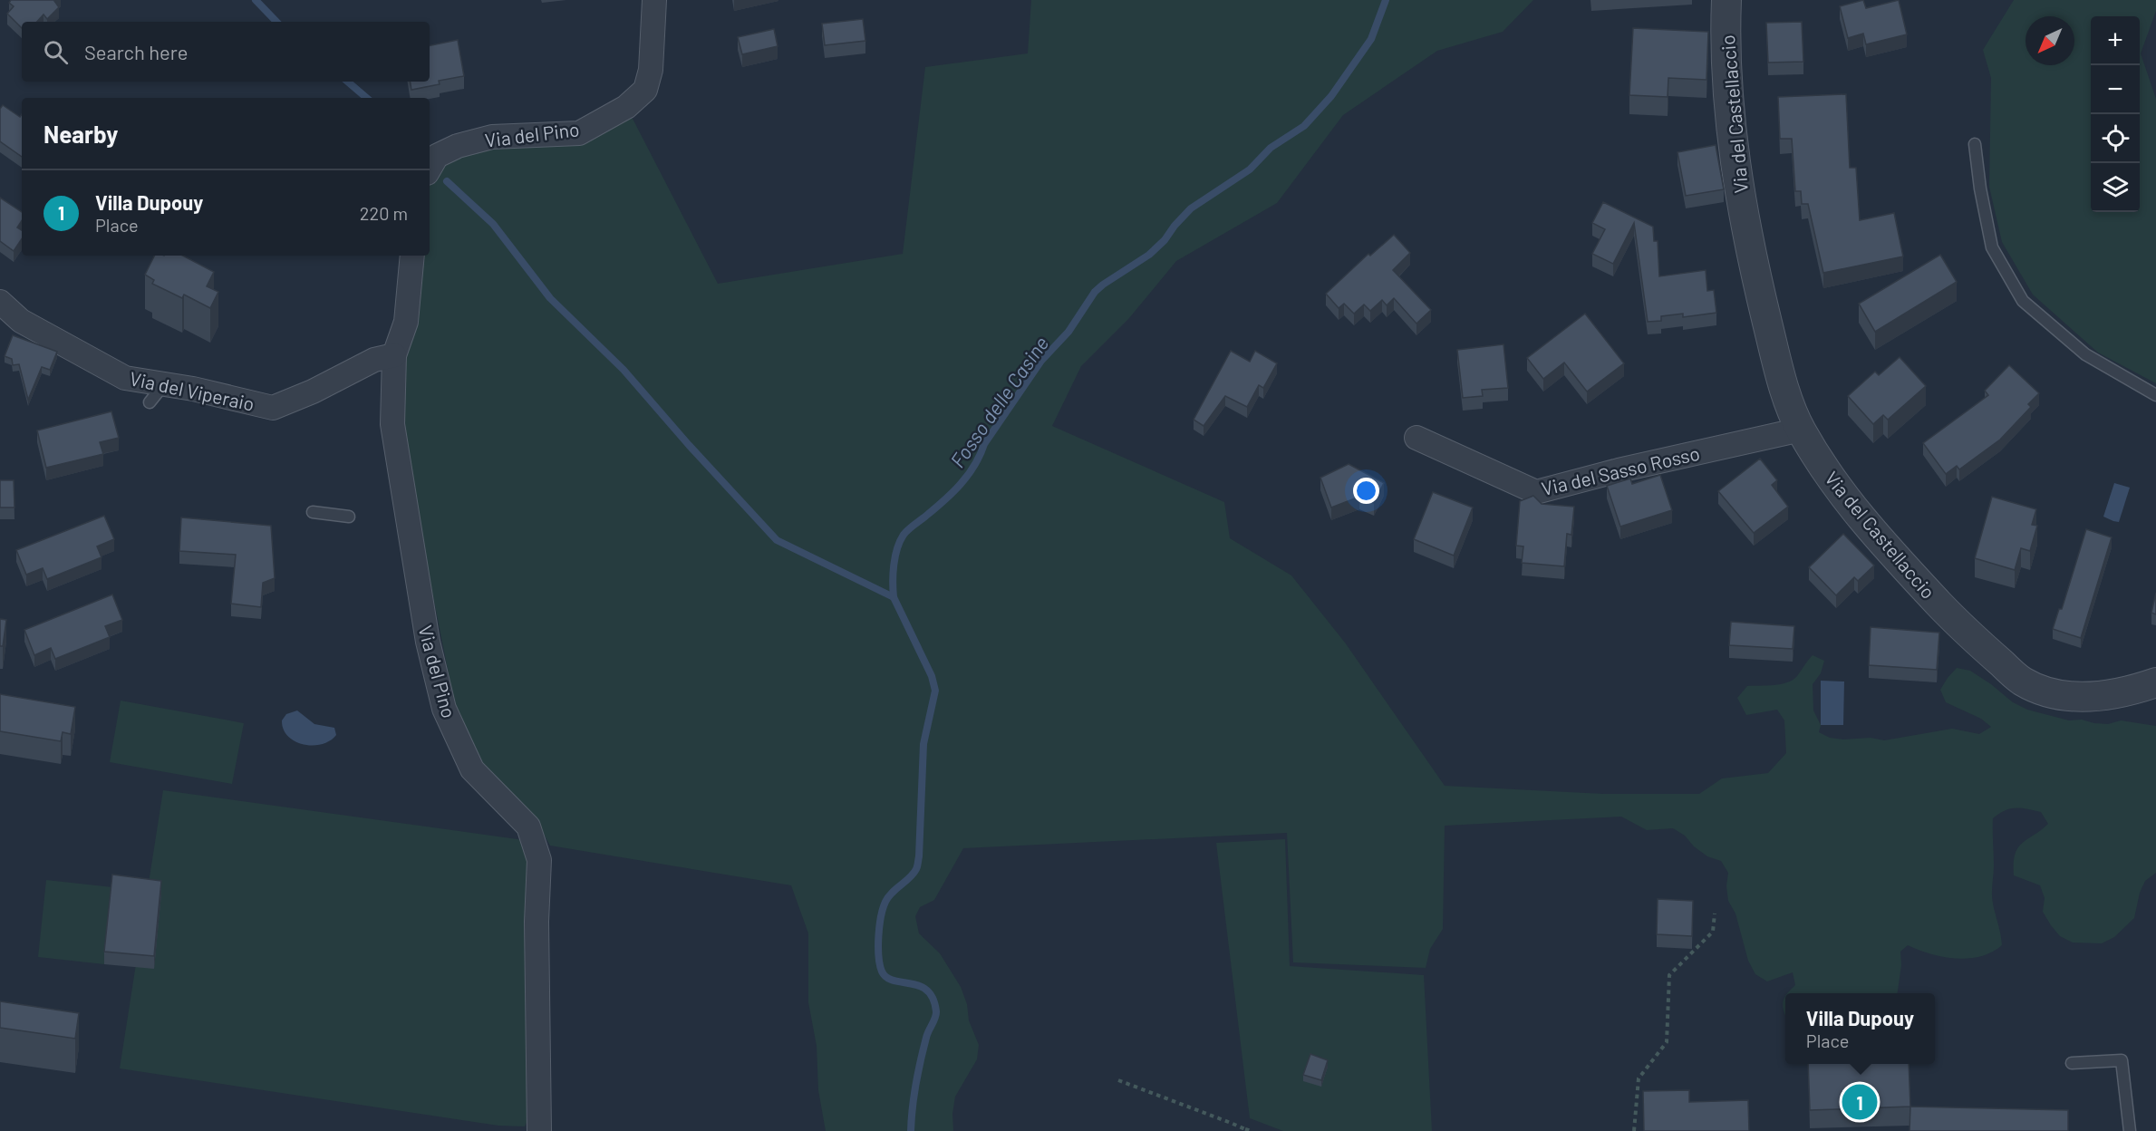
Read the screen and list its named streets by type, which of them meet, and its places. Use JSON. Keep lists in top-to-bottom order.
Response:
{
  "streets": {
    "street": [
      "Via del Castellaccio",
      "Via del Pino",
      "Via del Viperaio",
      "Via del Sasso Rosso"
    ]
  },
  "crossings": [
    ["Via del Castellaccio", "Via del Sasso Rosso"],
    ["Via del Pino", "Via del Viperaio"]
  ],
  "water": ["Fosso delle Casine"],
  "north": "bottom left",
  "page": {
    "map_buttons": ["+", "−"],
    "search": "Search here",
    "heading": "Nearby",
    "list": [
      {
        "mark": "1",
        "name": "Villa Dupouy",
        "note": "Place",
        "value": "220 m"
      }
    ],
    "popup": ["Villa Dupouy", "Place"],
    "pins": "1"
  }
}
